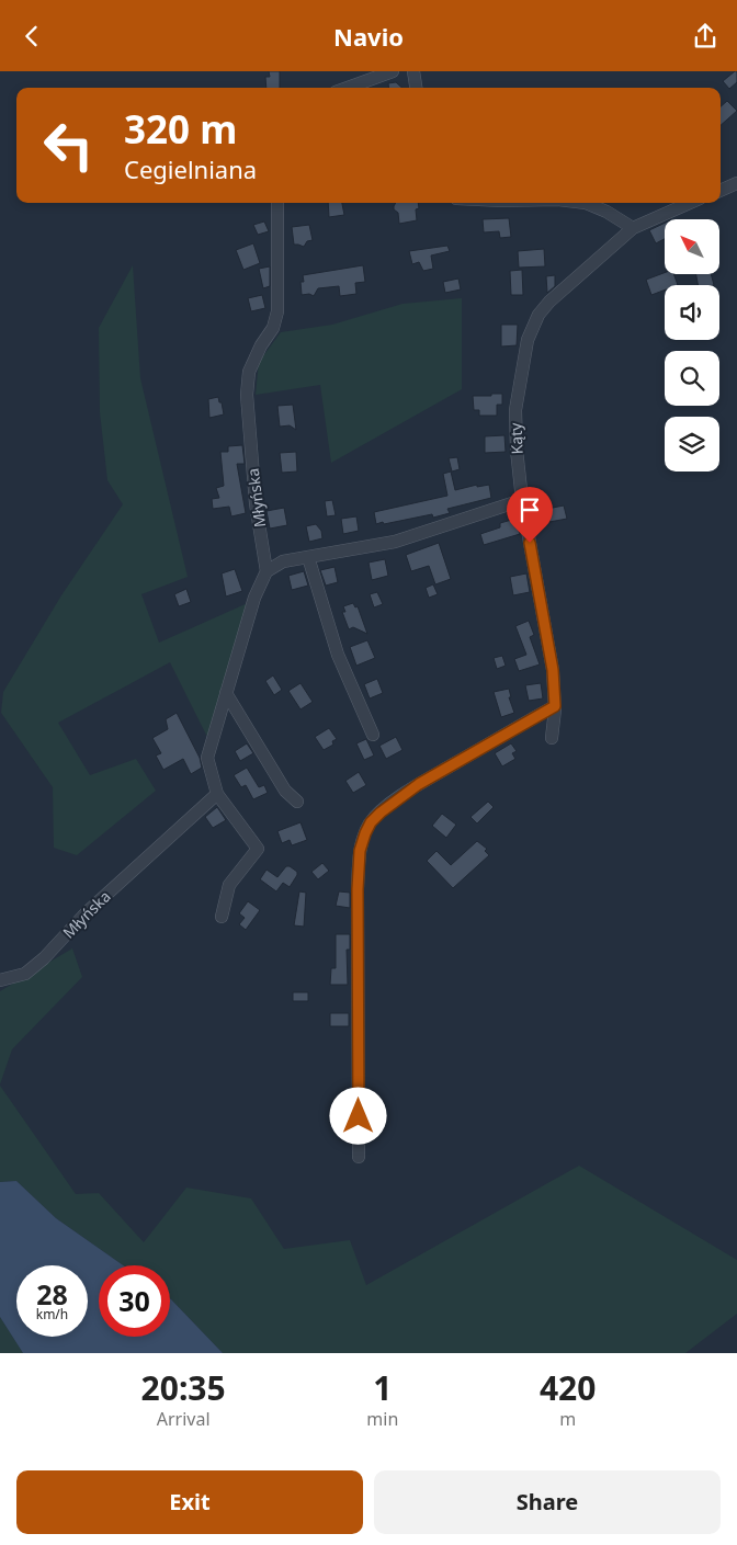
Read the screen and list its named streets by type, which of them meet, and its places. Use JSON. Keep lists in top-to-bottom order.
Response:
{
  "streets": {
    "street": ["Kąty", "Młyńska"]
  },
  "north": "top left",
  "page": {
    "header": "Navio",
    "turn": ["320 m", "Cegielniana"],
    "speed": "28 km/h",
    "limit": "30",
    "eta": [
      "20:35",
      "Arrival",
      "1",
      "min",
      "420",
      "m"
    ],
    "buttons": ["Exit", "Share"]
  }
}
